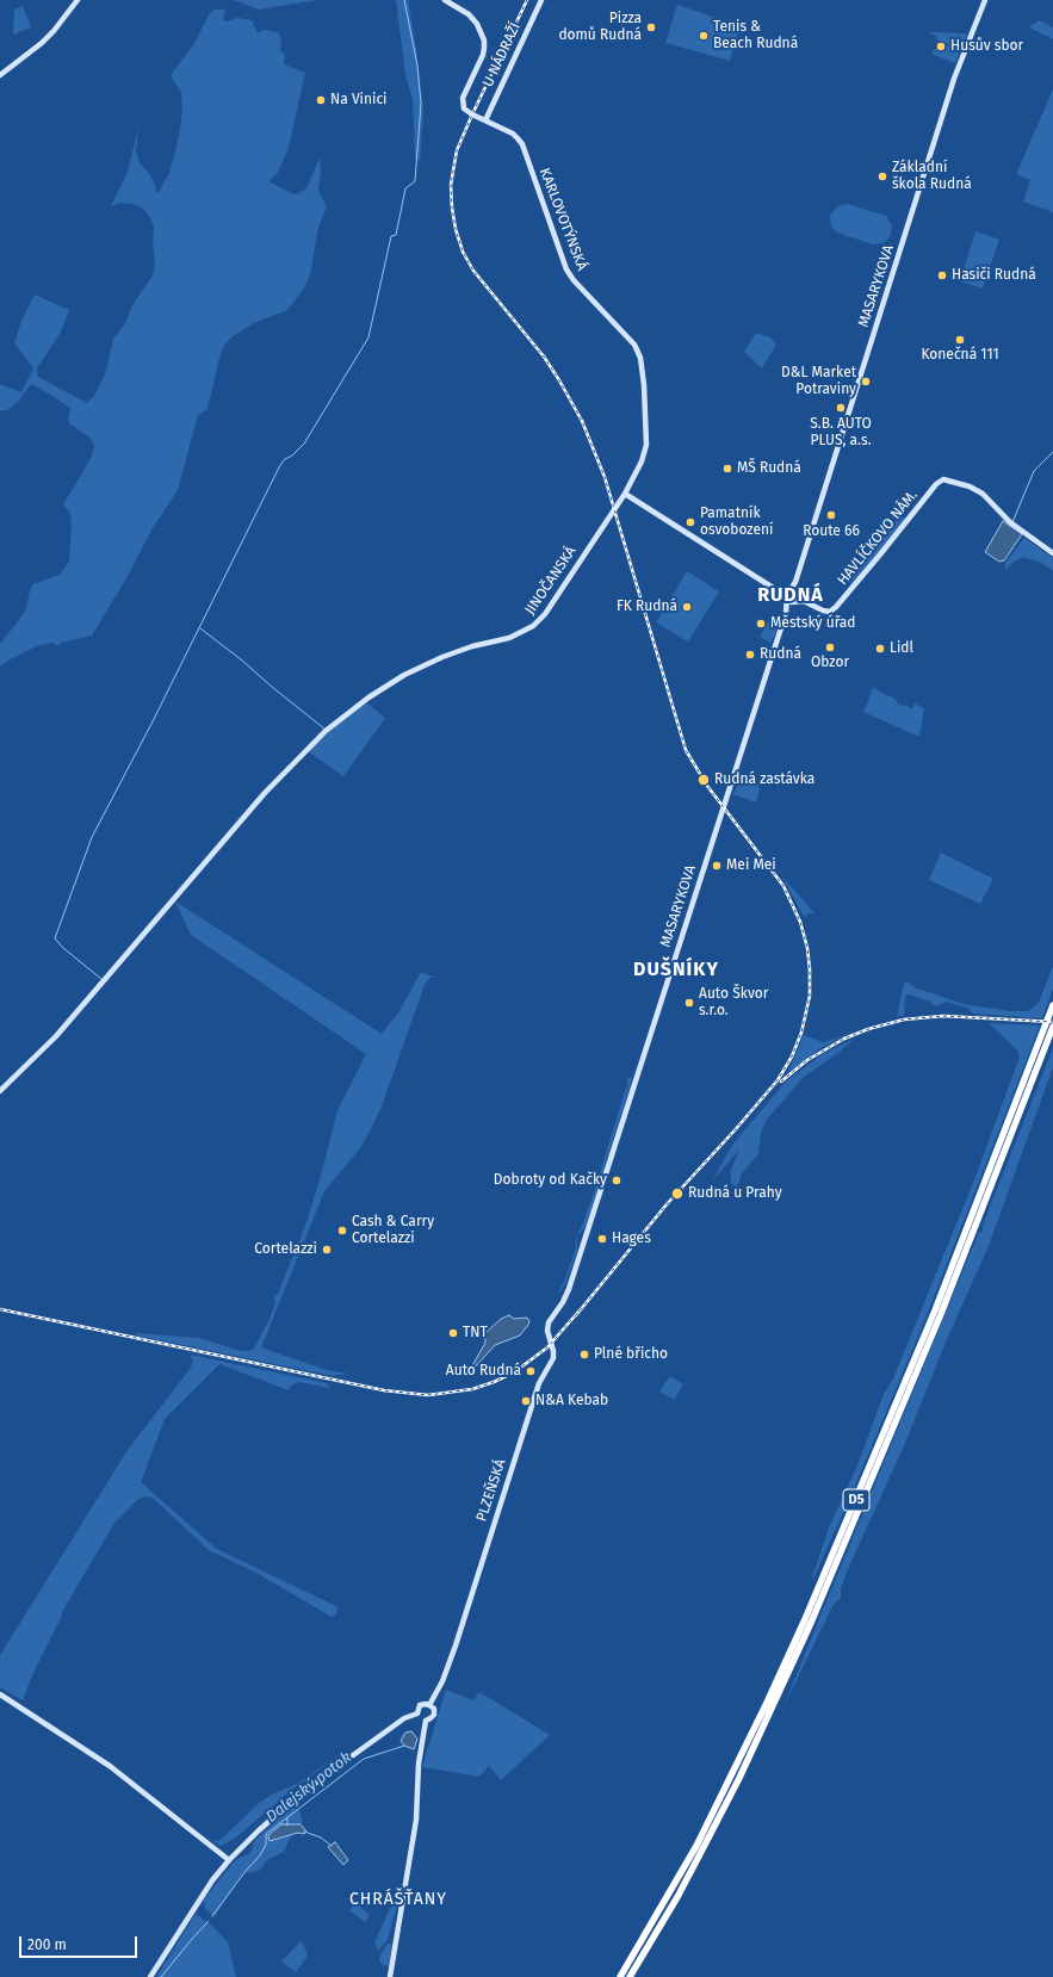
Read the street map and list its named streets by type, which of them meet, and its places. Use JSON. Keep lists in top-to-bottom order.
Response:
{
  "streets": {
    "highway": ["D5"],
    "street": [
      "U NÁDRAŽÍ",
      "KARLOVOTÝNSKÁ",
      "MASARYKOVA",
      "HAVLÍČKOVO NÁM.",
      "JINOČANSKÁ",
      "PLZEŇSKÁ"
    ]
  },
  "crossings": [
    ["U NÁDRAŽÍ", "KARLOVOTÝNSKÁ"],
    ["KARLOVOTÝNSKÁ", "JINOČANSKÁ"],
    ["MASARYKOVA", "PLZEŇSKÁ"]
  ],
  "districts": ["RUDNÁ", "DUŠNÍKY", "CHRÁŠŤANY"],
  "water": ["Dalejský potok"],
  "places": [
    "Pizza domů Rudná",
    "Tenis & Beach Rudná",
    "Husův sbor",
    "Na Vinici",
    "Základní škola Rudná",
    "Hasiči Rudná",
    "Konečná 111",
    "D&L Market Potraviny",
    "S.B. AUTO PLUS, a.s.",
    "MŠ Rudná",
    "Route 66",
    "Pamatník osvobození",
    "FK Rudná",
    "Městský úřad",
    "Obzor",
    "Lidl",
    "Rudná",
    "Rudná zastávka",
    "Mei Mei",
    "Auto Škvor s.r.o.",
    "Dobroty od Kačky",
    "Rudná u Prahy",
    "Cash & Carry Cortelazzi",
    "Hages",
    "Cortelazzi",
    "TNT",
    "Plné břicho",
    "Auto Rudná",
    "N&A Kebab"
  ],
  "scale_bar": "200 m"
}
